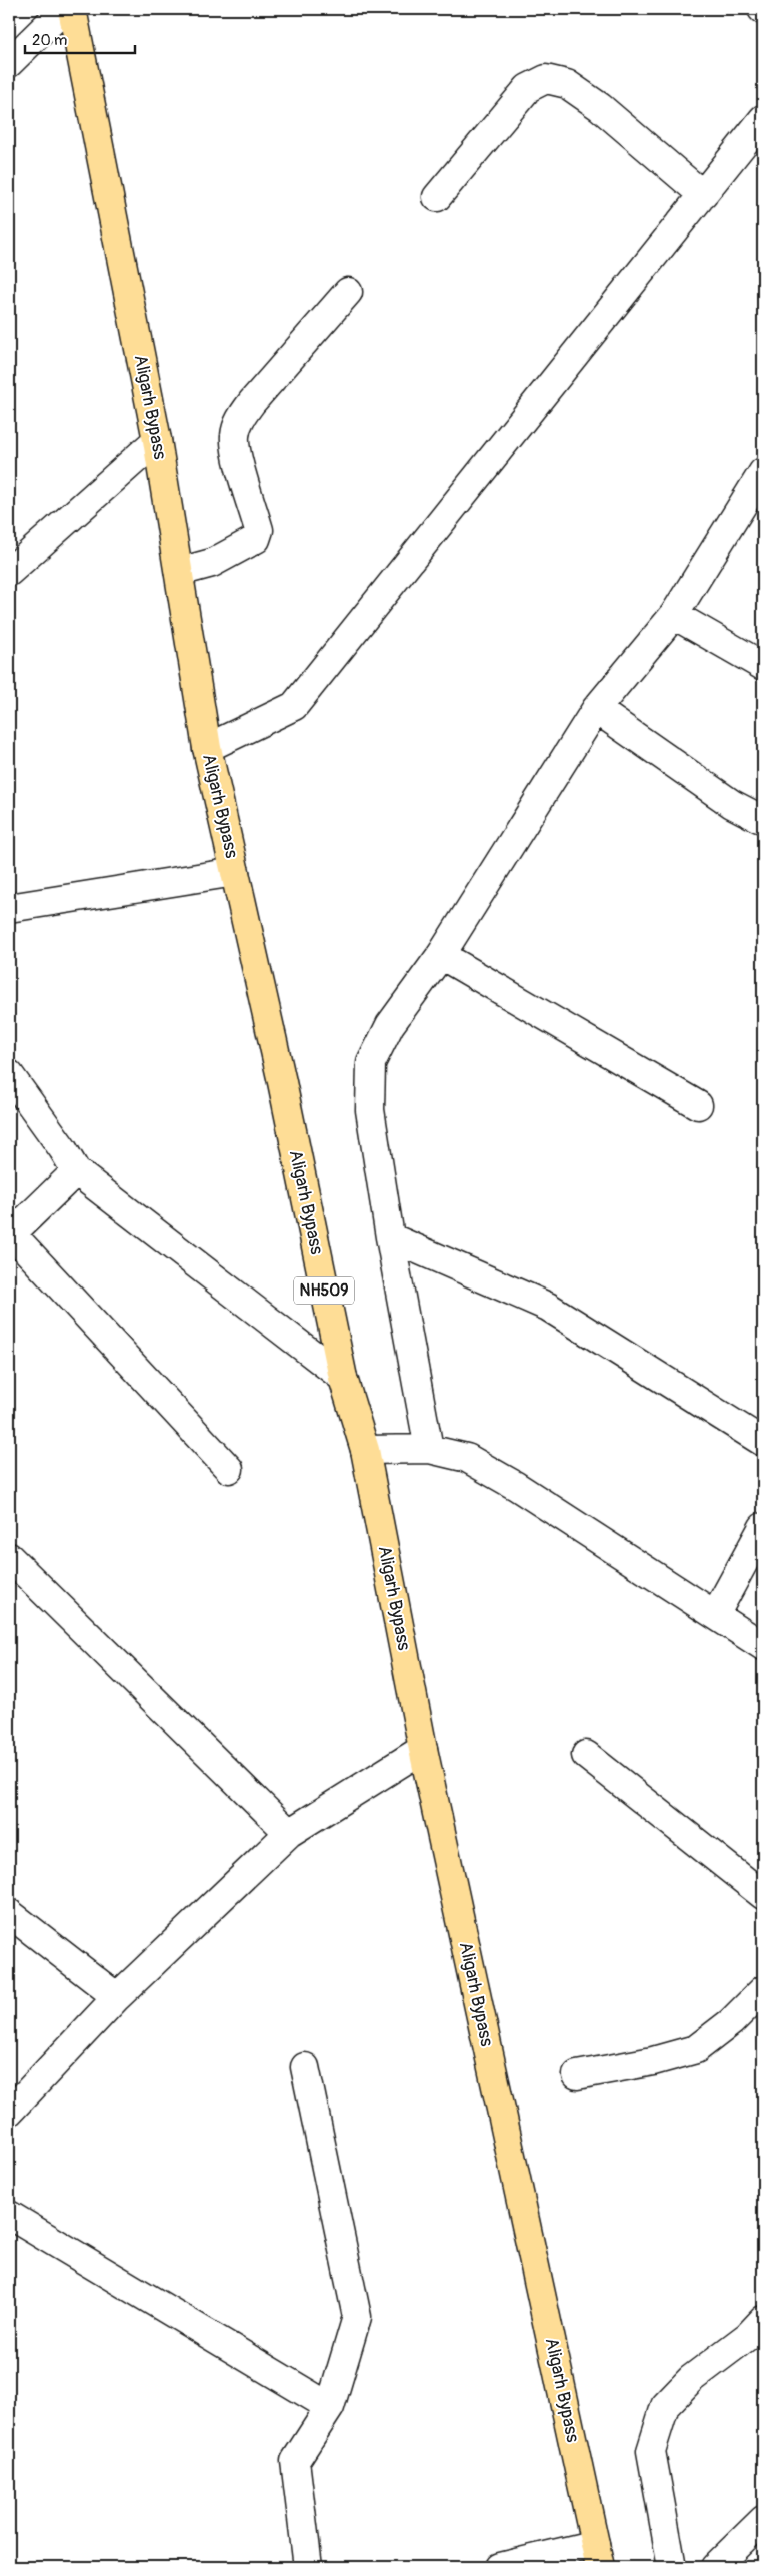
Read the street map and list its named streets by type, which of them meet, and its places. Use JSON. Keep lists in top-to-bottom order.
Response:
{
  "streets": {
    "highway": ["Aligarh Bypass", "NH509"]
  },
  "scale_bar": "20 m"
}
